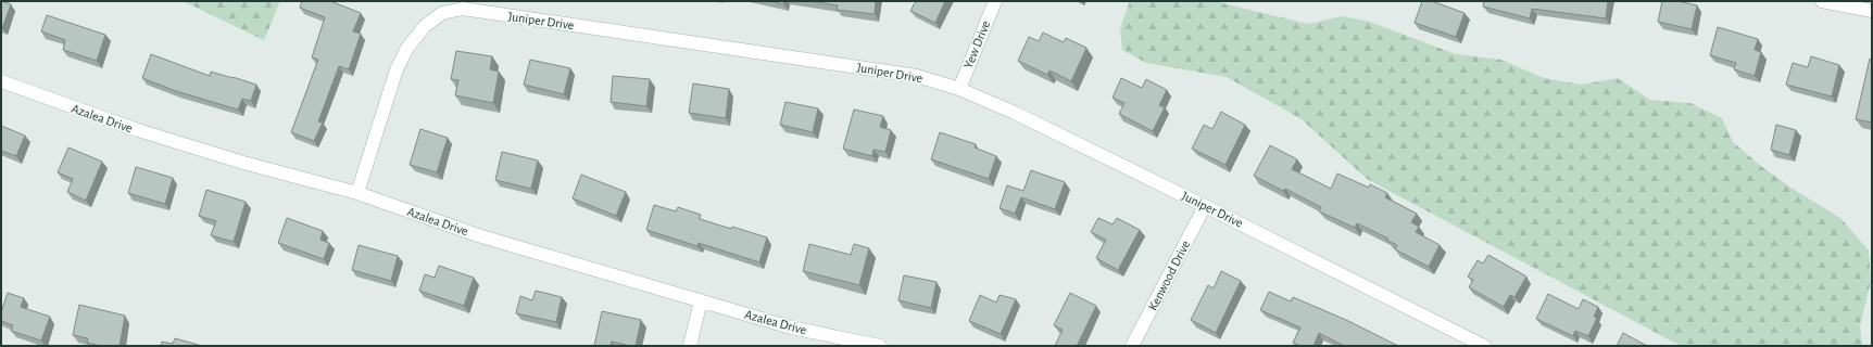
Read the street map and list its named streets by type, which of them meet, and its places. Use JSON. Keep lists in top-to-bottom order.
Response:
{
  "streets": {
    "street": [
      "Juniper Drive",
      "Yew Drive",
      "Azalea Drive",
      "Kenwood Drive"
    ]
  },
  "crossings": [
    ["Juniper Drive", "Yew Drive"],
    ["Juniper Drive", "Azalea Drive"],
    ["Juniper Drive", "Kenwood Drive"]
  ]
}
